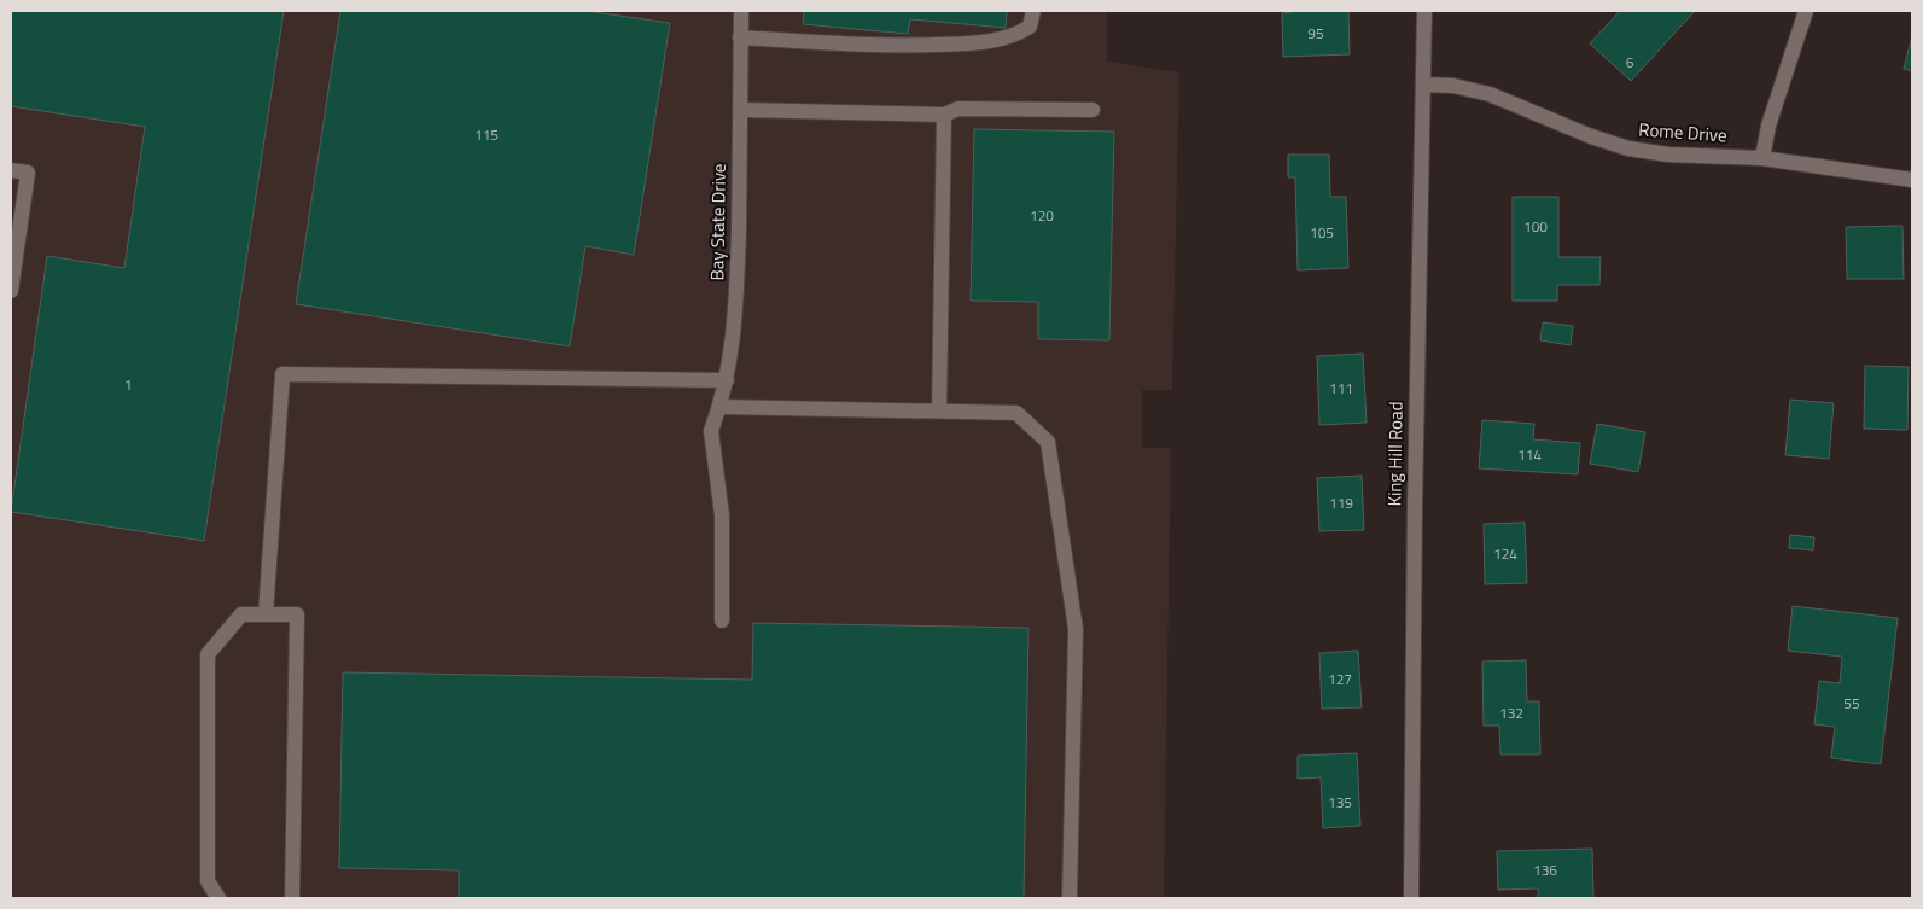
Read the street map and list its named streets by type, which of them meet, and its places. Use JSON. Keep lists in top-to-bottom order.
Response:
{
  "streets": {
    "street": ["Rome Drive", "Bay State Drive", "King Hill Road"]
  },
  "crossings": [
    ["Rome Drive", "King Hill Road"]
  ],
  "house_numbers": [
    "95",
    "6",
    "115",
    "120",
    "100",
    "105",
    "1",
    "111",
    "114",
    "119",
    "124",
    "127",
    "55",
    "132",
    "135",
    "136"
  ]
}
